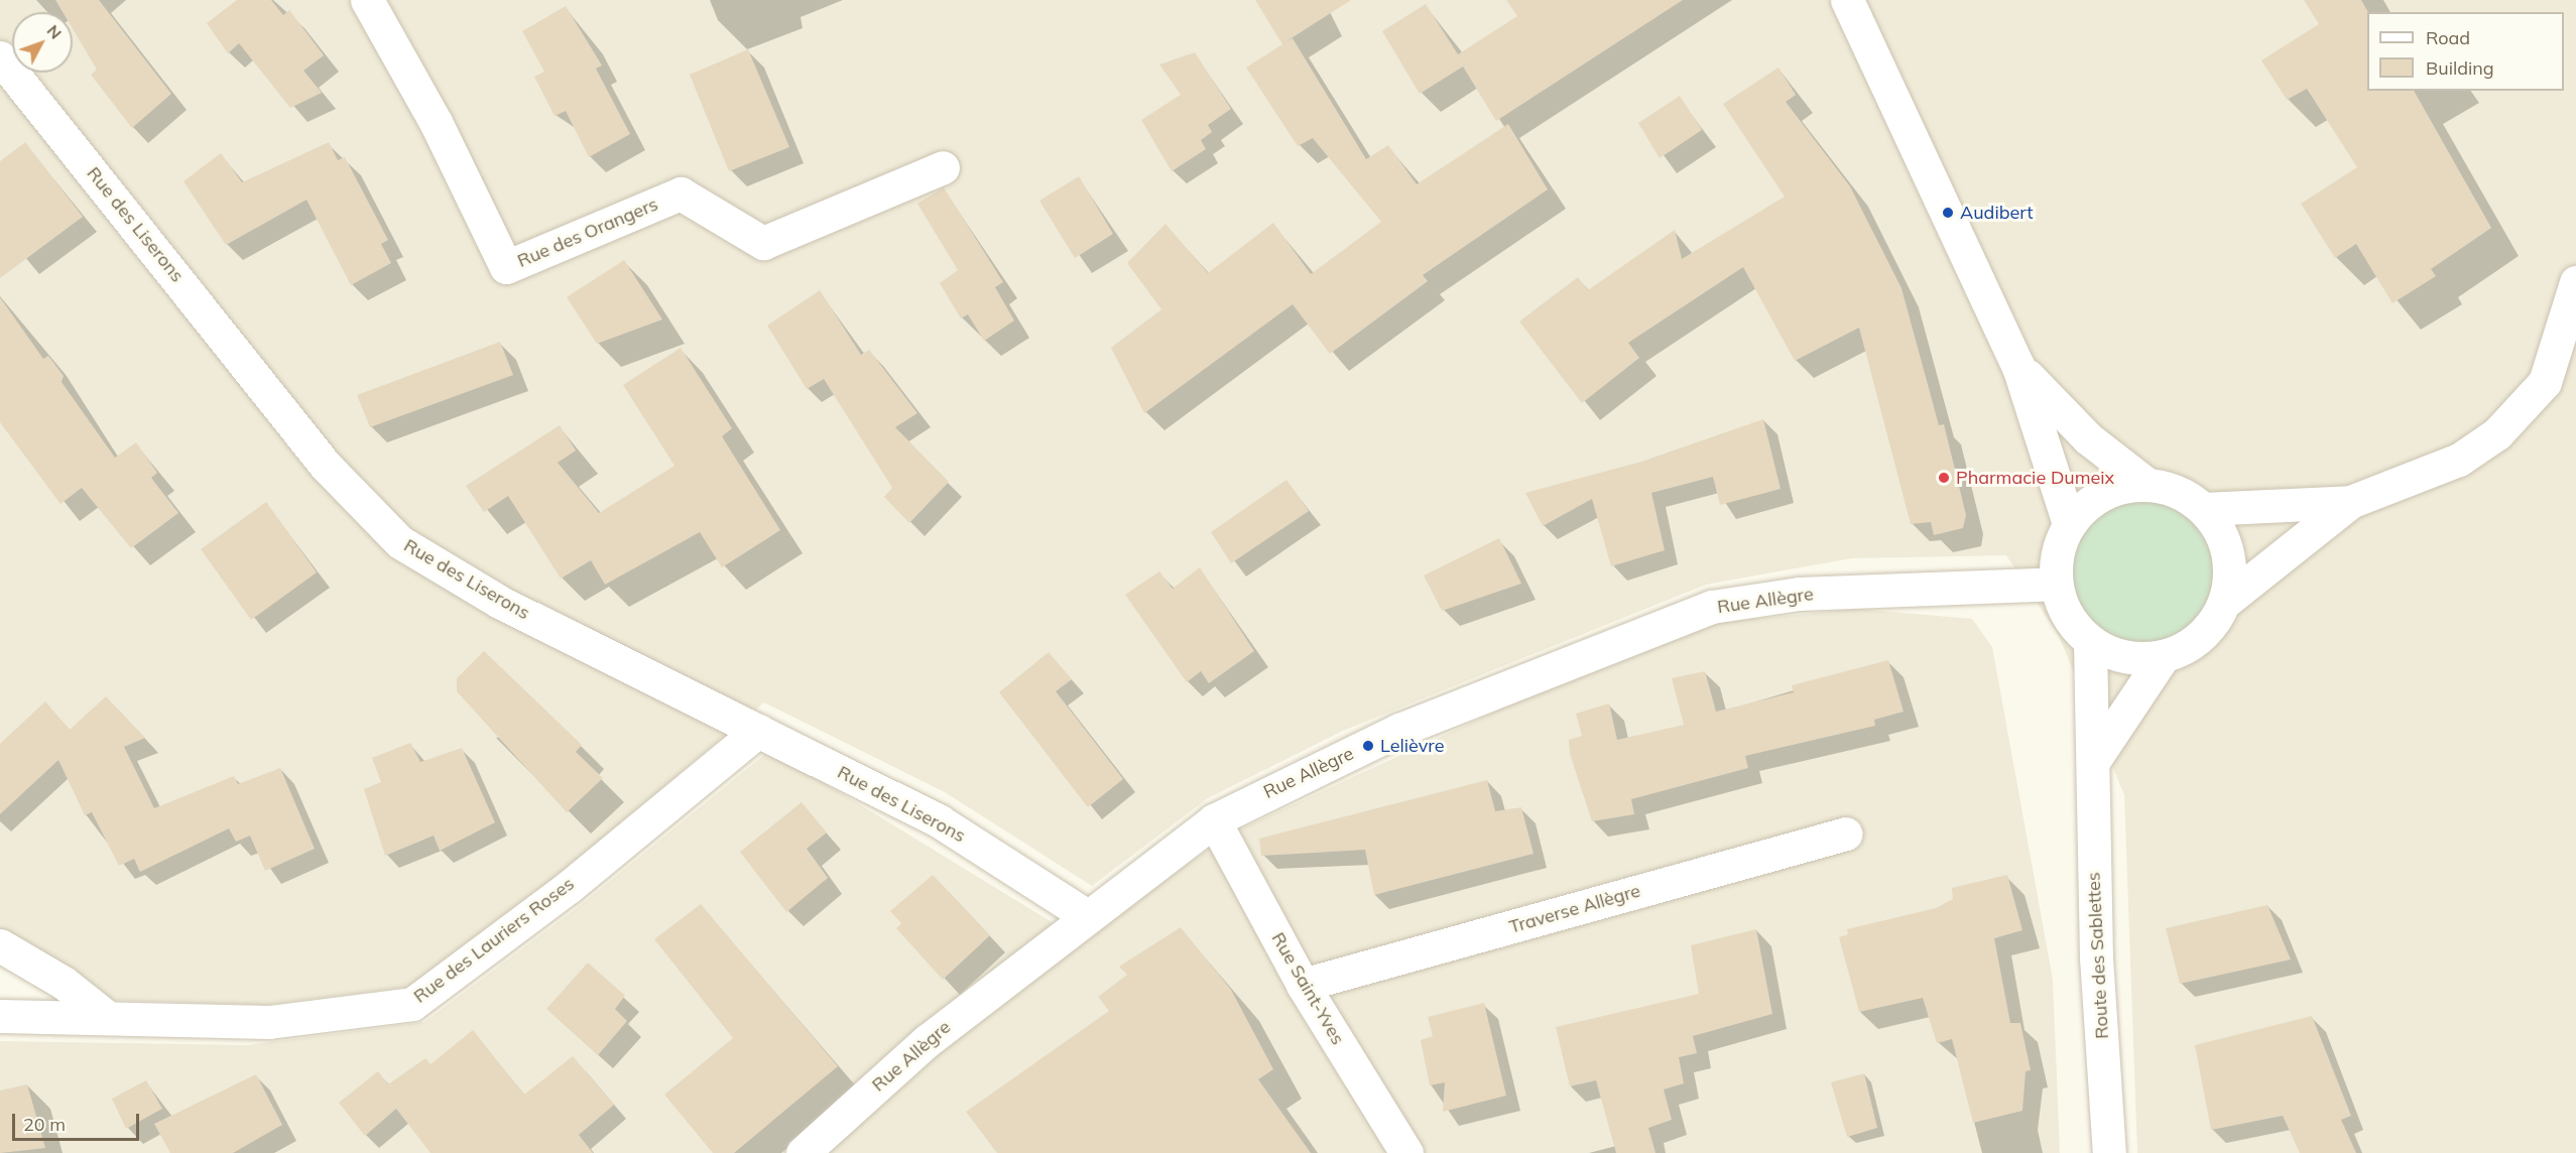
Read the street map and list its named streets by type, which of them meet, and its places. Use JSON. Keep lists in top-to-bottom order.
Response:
{
  "streets": {
    "street": [
      "Rue des Liserons",
      "Rue des Orangers",
      "Rue Allègre",
      "Traverse Allègre",
      "Rue des Lauriers Roses",
      "Route des Sablettes",
      "Rue Saint-Yves"
    ]
  },
  "crossings": [
    ["Rue des Liserons", "Rue Allègre"],
    ["Rue des Liserons", "Rue des Lauriers Roses"],
    ["Rue Allègre", "Route des Sablettes"],
    ["Rue Allègre", "Rue Saint-Yves"],
    ["Traverse Allègre", "Rue Saint-Yves"]
  ],
  "places": ["Audibert", "Pharmacie Dumeix", "Lelièvre"],
  "legend": ["Road", "Building"],
  "scale_bar": "20 m",
  "north": "top right"
}
